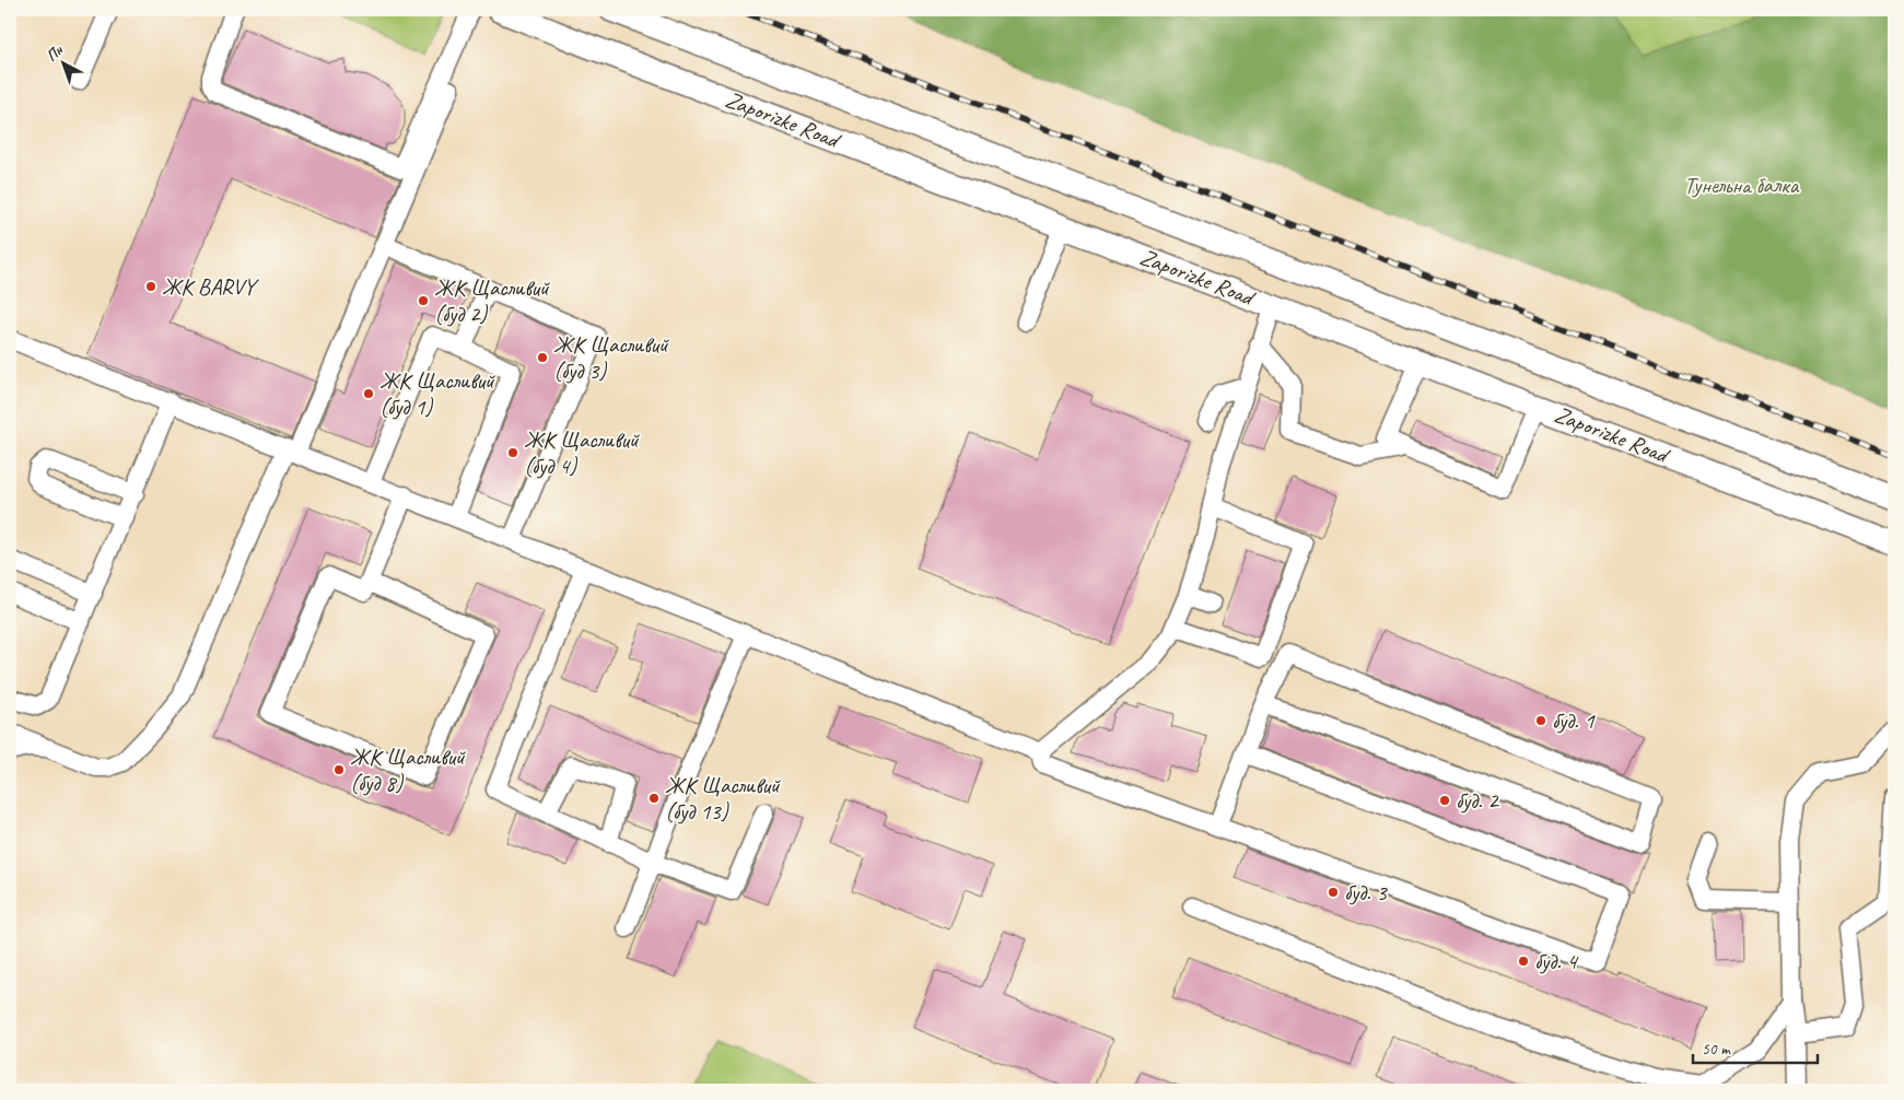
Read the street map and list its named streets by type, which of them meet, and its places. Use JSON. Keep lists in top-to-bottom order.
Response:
{
  "streets": {
    "main road": ["Zaporizke Road"]
  },
  "parks": ["Тунельна балка"],
  "places": [
    "ЖК BARVY",
    "ЖК Щасливий (буд 2)",
    "ЖК Щасливий (буд 3)",
    "ЖК Щасливий (буд 1)",
    "ЖК Щасливий (буд 4)",
    "буд. 1",
    "ЖК Щасливий (буд 8)",
    "ЖК Щасливий (буд 13)",
    "буд. 2",
    "буд. 3",
    "буд. 4"
  ],
  "scale_bar": "50 m",
  "north": "top left"
}
